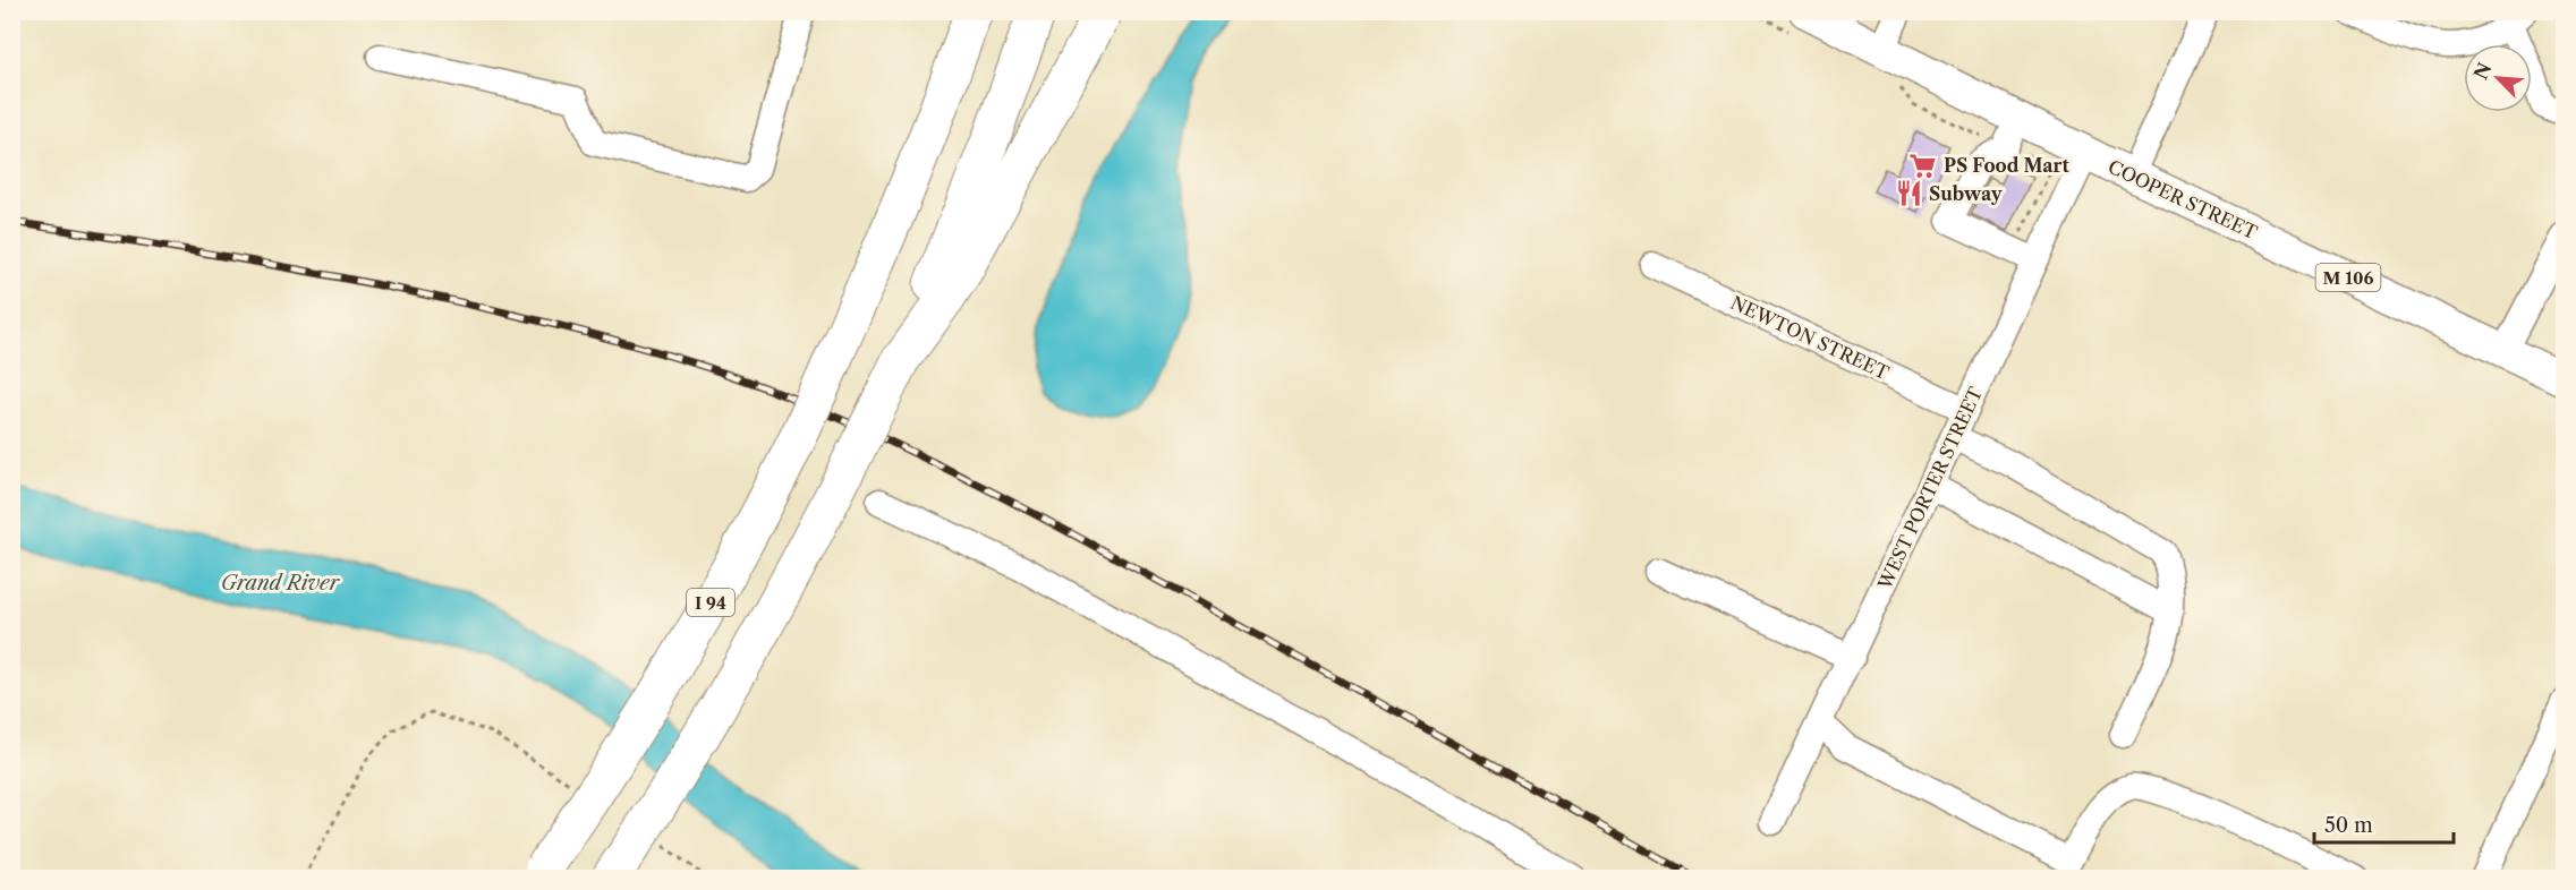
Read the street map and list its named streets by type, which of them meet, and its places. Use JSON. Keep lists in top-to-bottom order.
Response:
{
  "streets": {
    "highway": ["I 94"],
    "main road": ["COOPER STREET", "M 106"],
    "street": ["NEWTON STREET", "WEST PORTER STREET"]
  },
  "crossings": [
    ["COOPER STREET", "WEST PORTER STREET"],
    ["NEWTON STREET", "WEST PORTER STREET"]
  ],
  "water": ["Grand River"],
  "places": {
    "supermarket": ["PS Food Mart"],
    "restaurant": ["Subway"]
  },
  "scale_bar": "50 m",
  "north": "top left"
}
